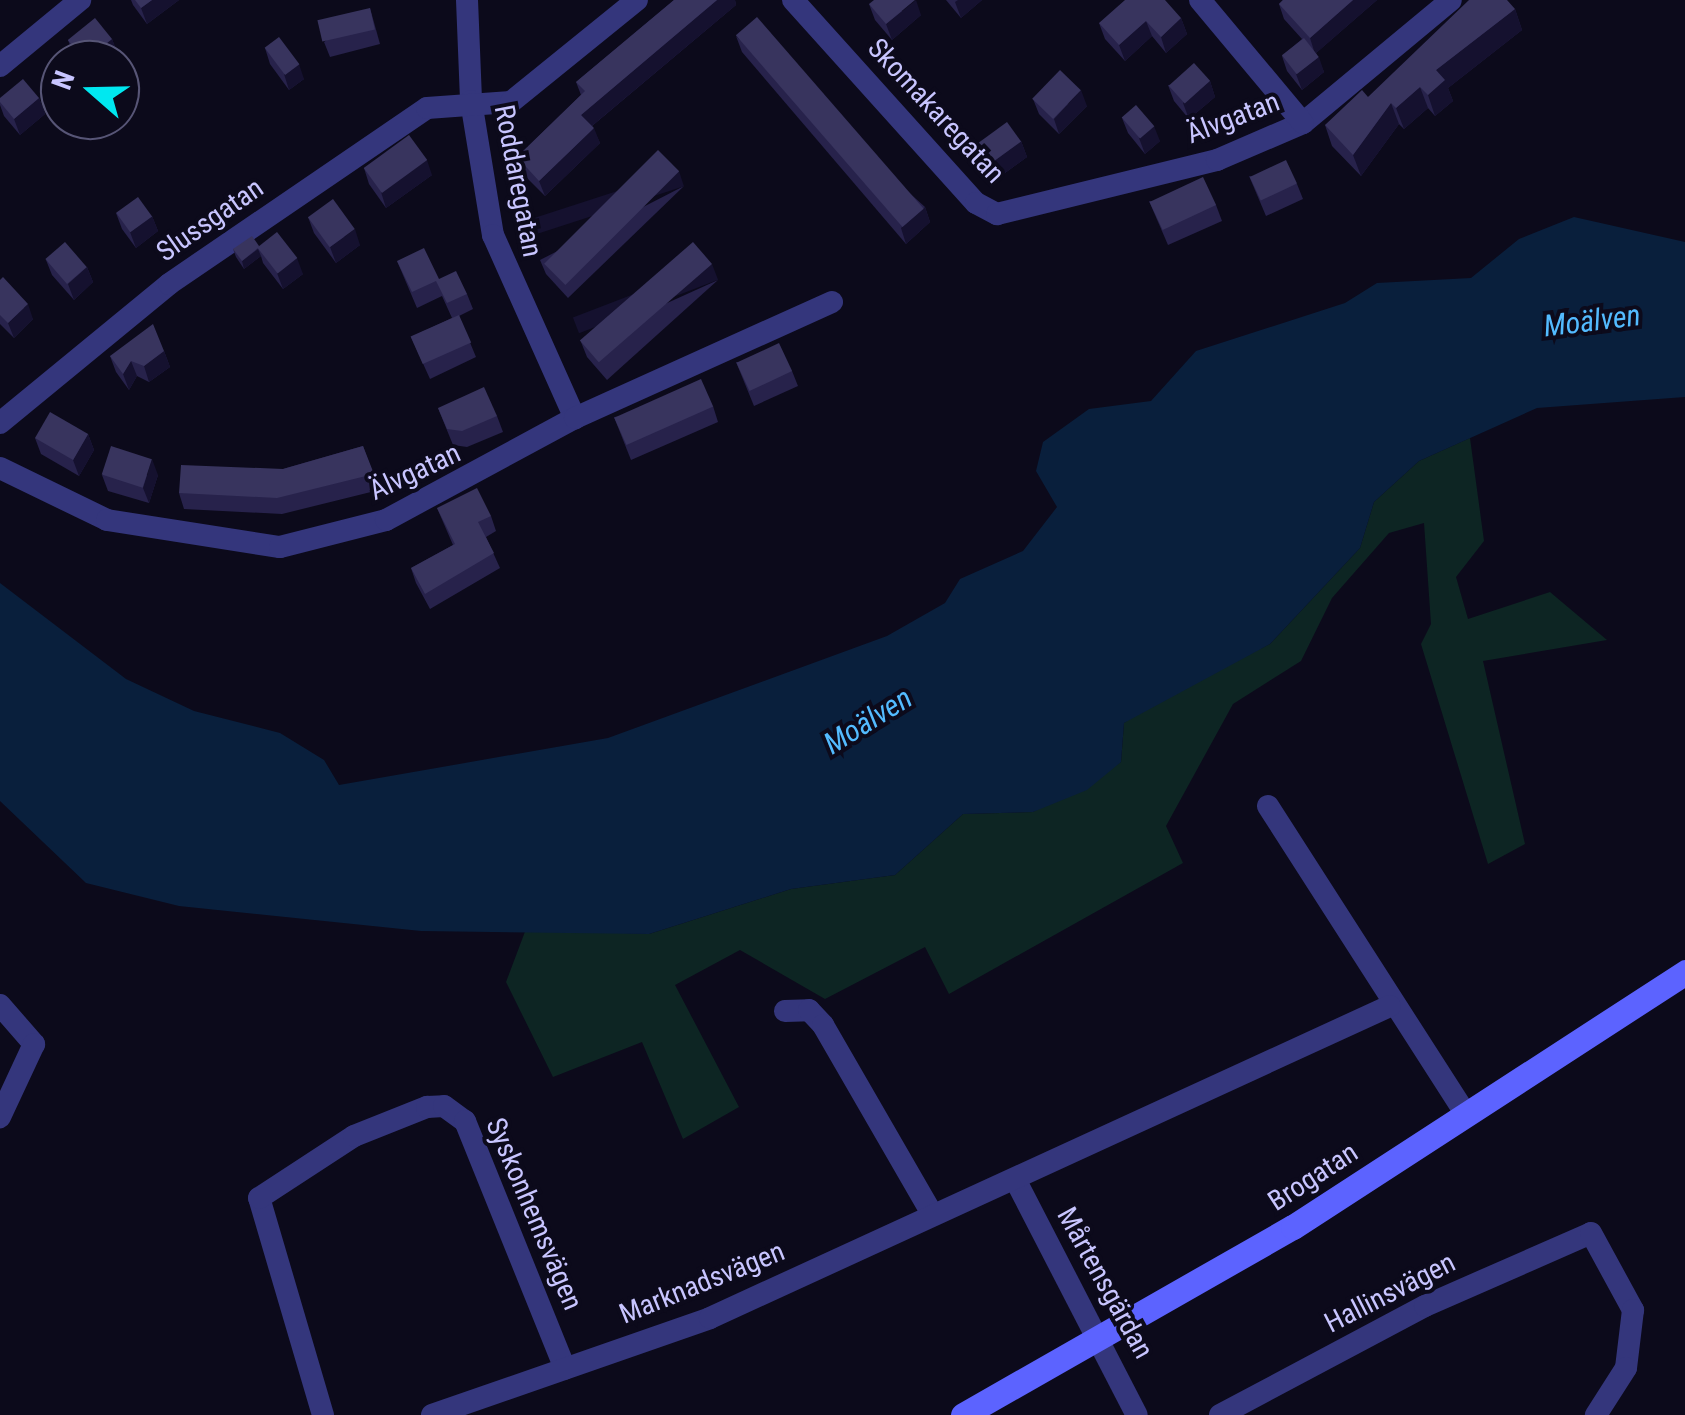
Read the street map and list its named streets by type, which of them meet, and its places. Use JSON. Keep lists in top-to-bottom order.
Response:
{
  "streets": {
    "main road": ["Brogatan"],
    "street": [
      "Skomakaregatan",
      "Älvgatan",
      "Roddaregatan",
      "Slussgatan",
      "Syskonhemsvägen",
      "Marknadsvägen",
      "Mårtensgärdan",
      "Hallinsvägen"
    ]
  },
  "crossings": [
    ["Skomakaregatan", "Älvgatan"],
    ["Älvgatan", "Roddaregatan"],
    ["Roddaregatan", "Slussgatan"],
    ["Brogatan", "Mårtensgärdan"],
    ["Syskonhemsvägen", "Marknadsvägen"],
    ["Marknadsvägen", "Mårtensgärdan"]
  ],
  "water": ["Moälven"],
  "north": "left"
}
